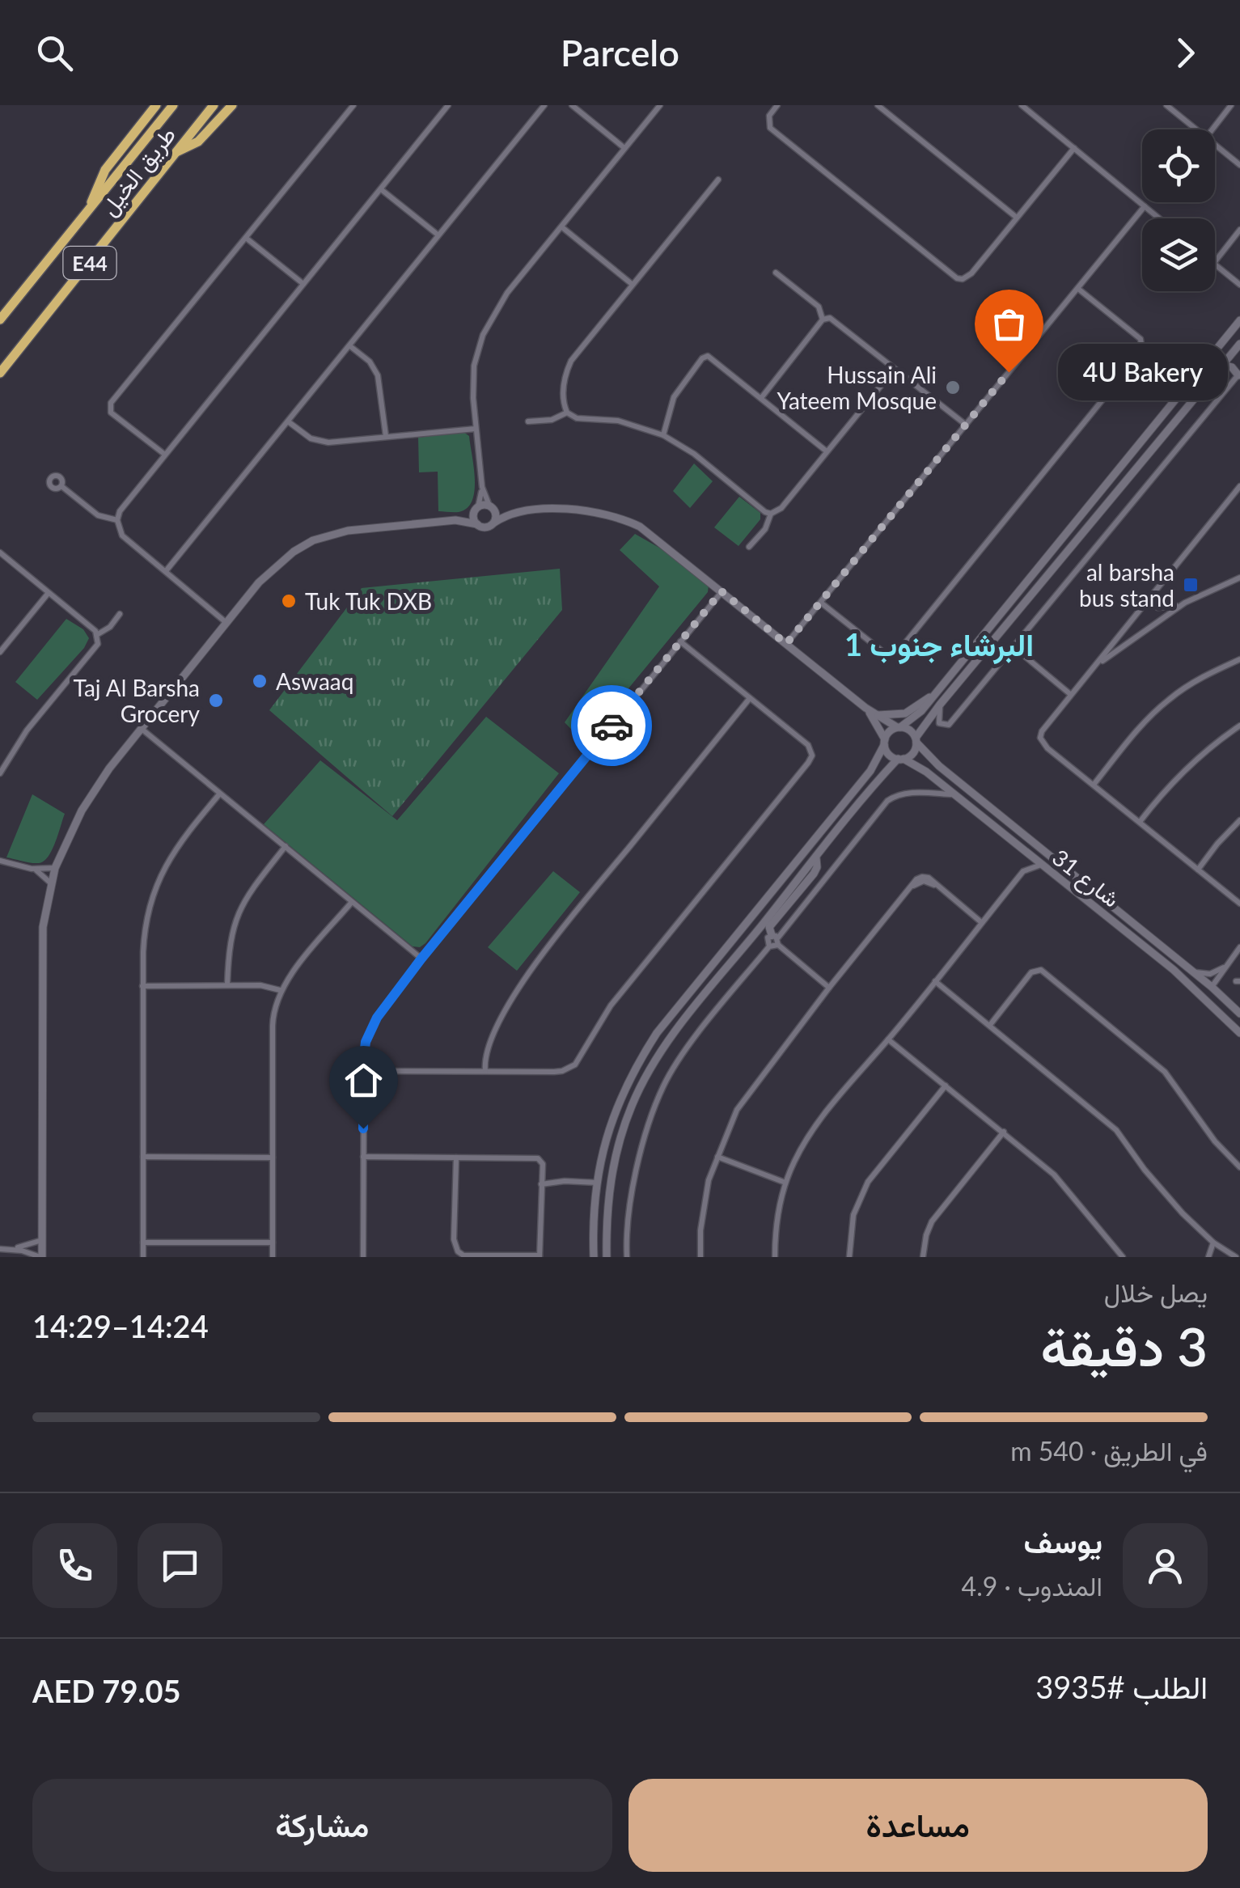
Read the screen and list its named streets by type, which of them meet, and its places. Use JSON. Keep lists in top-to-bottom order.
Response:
{
  "streets": {
    "highway": ["طريق الخيل", "E44"],
    "main road": ["شارع 31"]
  },
  "districts": ["البرشاء جنوب 1"],
  "places": {
    "other": [
      "4U Bakery",
      "Hussain Ali Yateem Mosque",
      "Tuk Tuk DXB",
      "Aswaaq",
      "Taj Al Barsha Grocery"
    ],
    "transit": ["al barsha bus stand"]
  },
  "page": {
    "header": "Parcelo",
    "bubble": "4U Bakery",
    "heading": ["3 دقيقة", "يصل خلال", "14:24–14:29"],
    "panel": [
      "يوسف",
      "المندوب · 4.9",
      "الطلب #3935",
      "AED 79.05"
    ],
    "bar": "في الطريق · 540 m",
    "buttons": ["مساعدة", "مشاركة"]
  }
}
